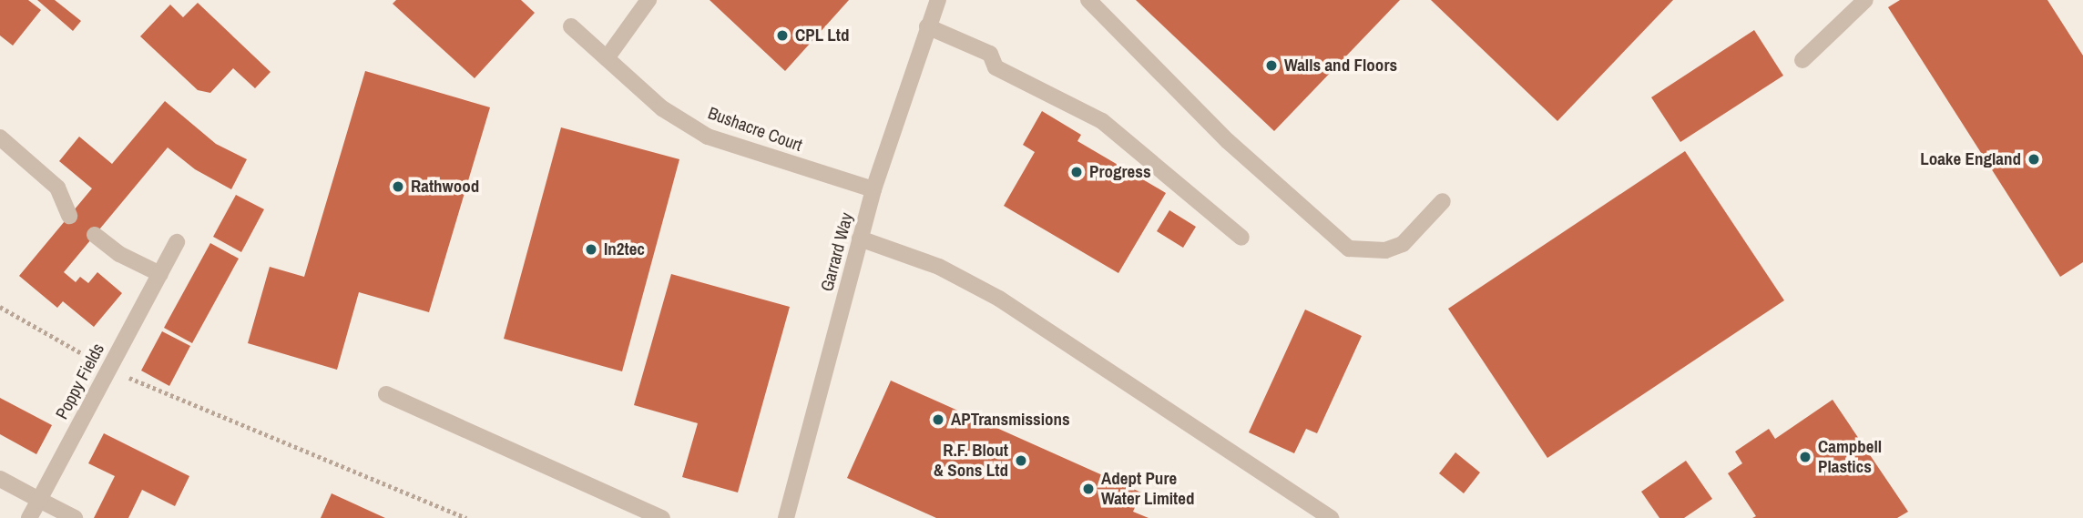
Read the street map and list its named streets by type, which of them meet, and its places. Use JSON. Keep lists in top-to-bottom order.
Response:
{
  "streets": {
    "street": ["Bushacre Court", "Garrard Way", "Poppy Fields"]
  },
  "crossings": [
    ["Bushacre Court", "Garrard Way"]
  ],
  "places": [
    "CPL Ltd",
    "Walls and Floors",
    "Loake England",
    "Progress",
    "Rathwood",
    "In2tec",
    "APTransmissions",
    "Campbell Plastics",
    "R.F. Blout & Sons Ltd",
    "Adept Pure Water Limited"
  ]
}
